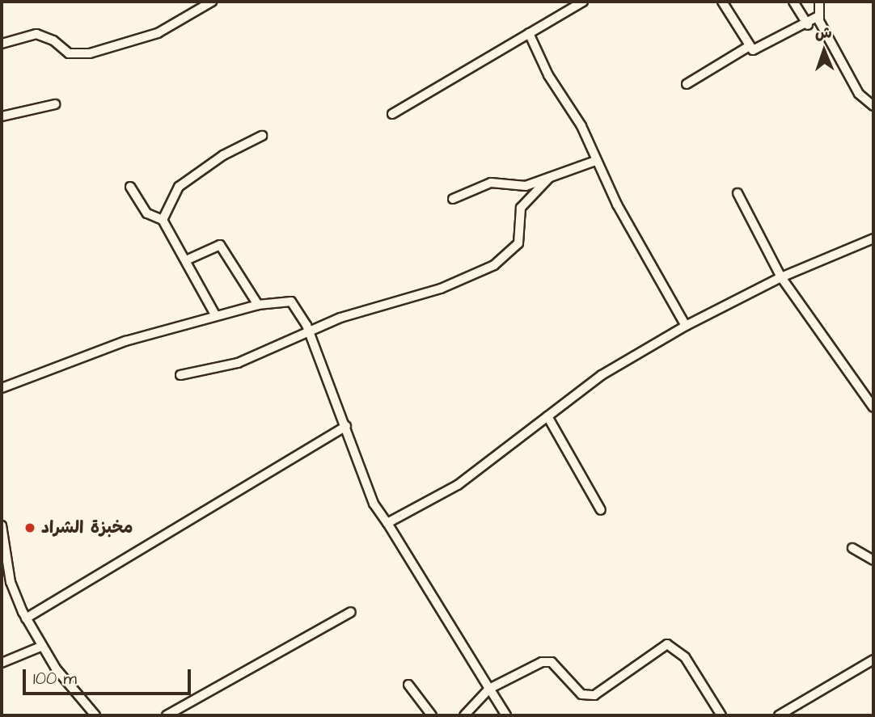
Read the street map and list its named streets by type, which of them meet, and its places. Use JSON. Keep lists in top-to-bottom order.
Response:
{
  "places": ["مخبزة الشراد"],
  "scale_bar": "100 m",
  "north": "top"
}
